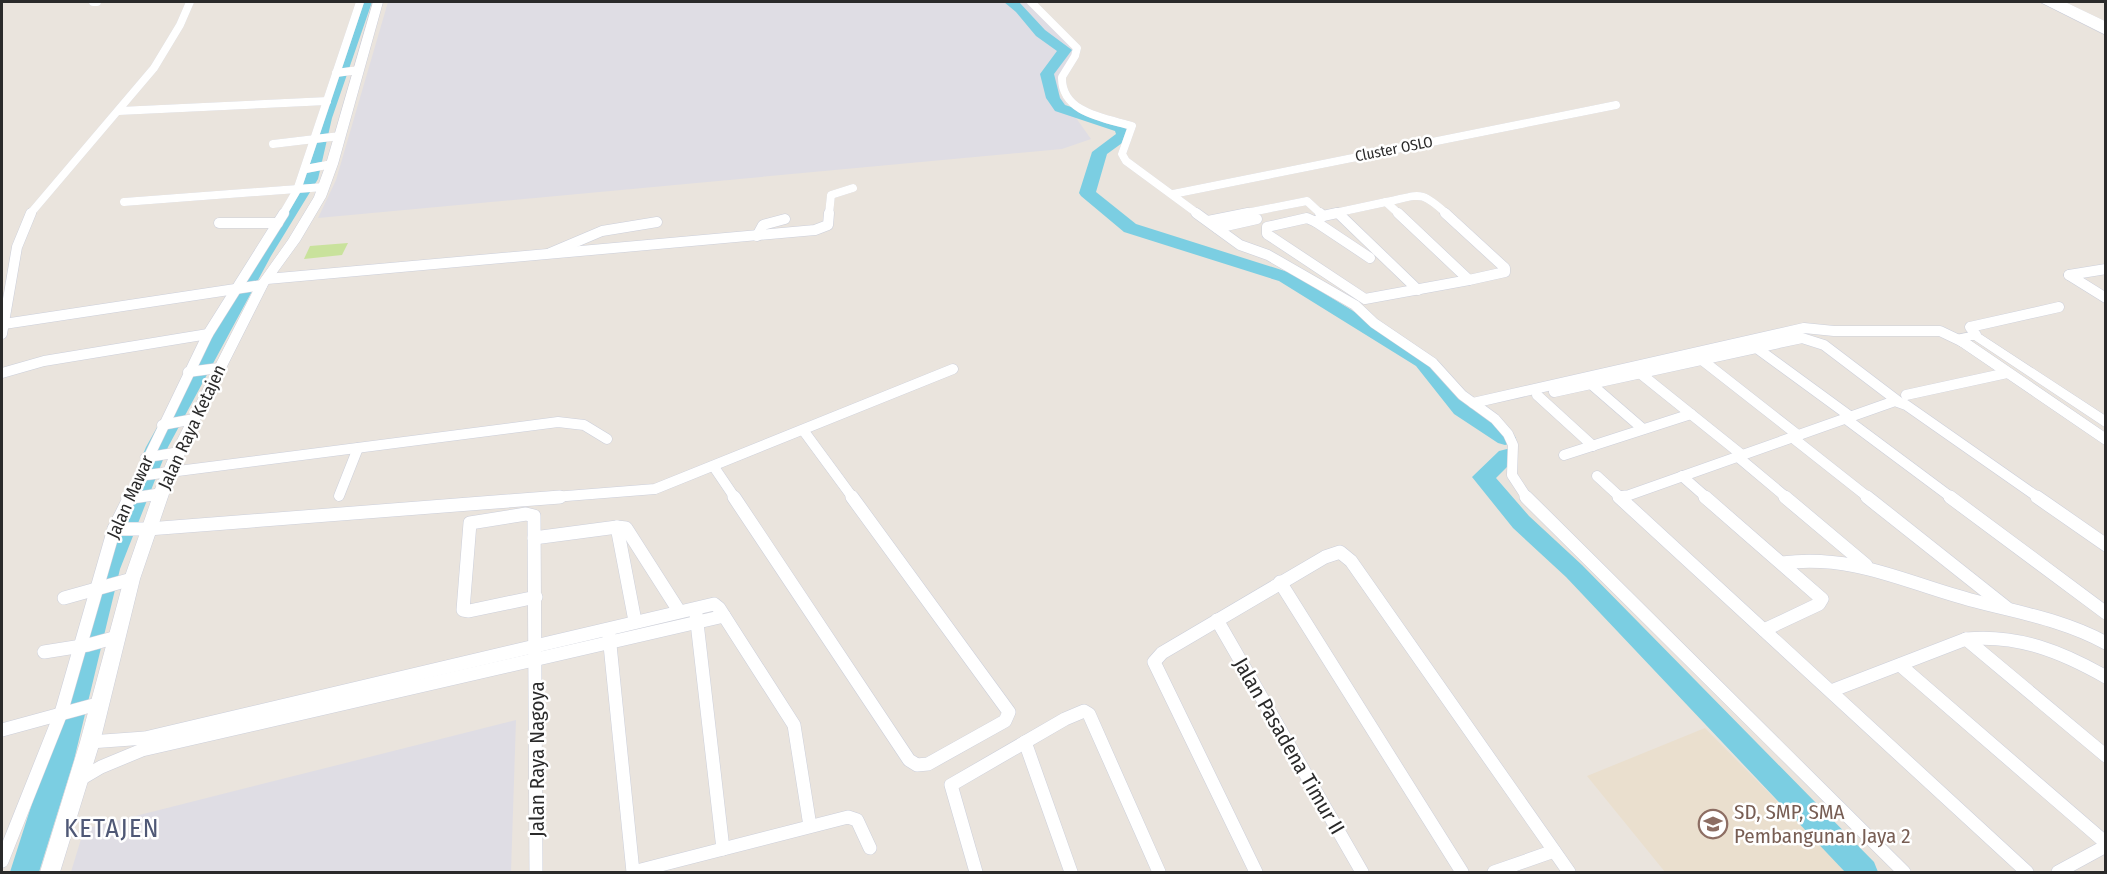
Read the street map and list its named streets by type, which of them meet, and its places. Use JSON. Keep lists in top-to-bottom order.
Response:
{
  "streets": {
    "street": [
      "Cluster OSLO",
      "Jalan Raya Ketajen",
      "Jalan Mawar",
      "Jalan Pasadena Timur II",
      "Jalan Raya Nagoya"
    ]
  },
  "crossings": [
    ["Jalan Raya Ketajen", "Jalan Mawar"]
  ],
  "districts": ["KETAJEN"],
  "places": {
    "school or university": ["SD, SMP, SMA Pembangunan Jaya 2"]
  }
}
